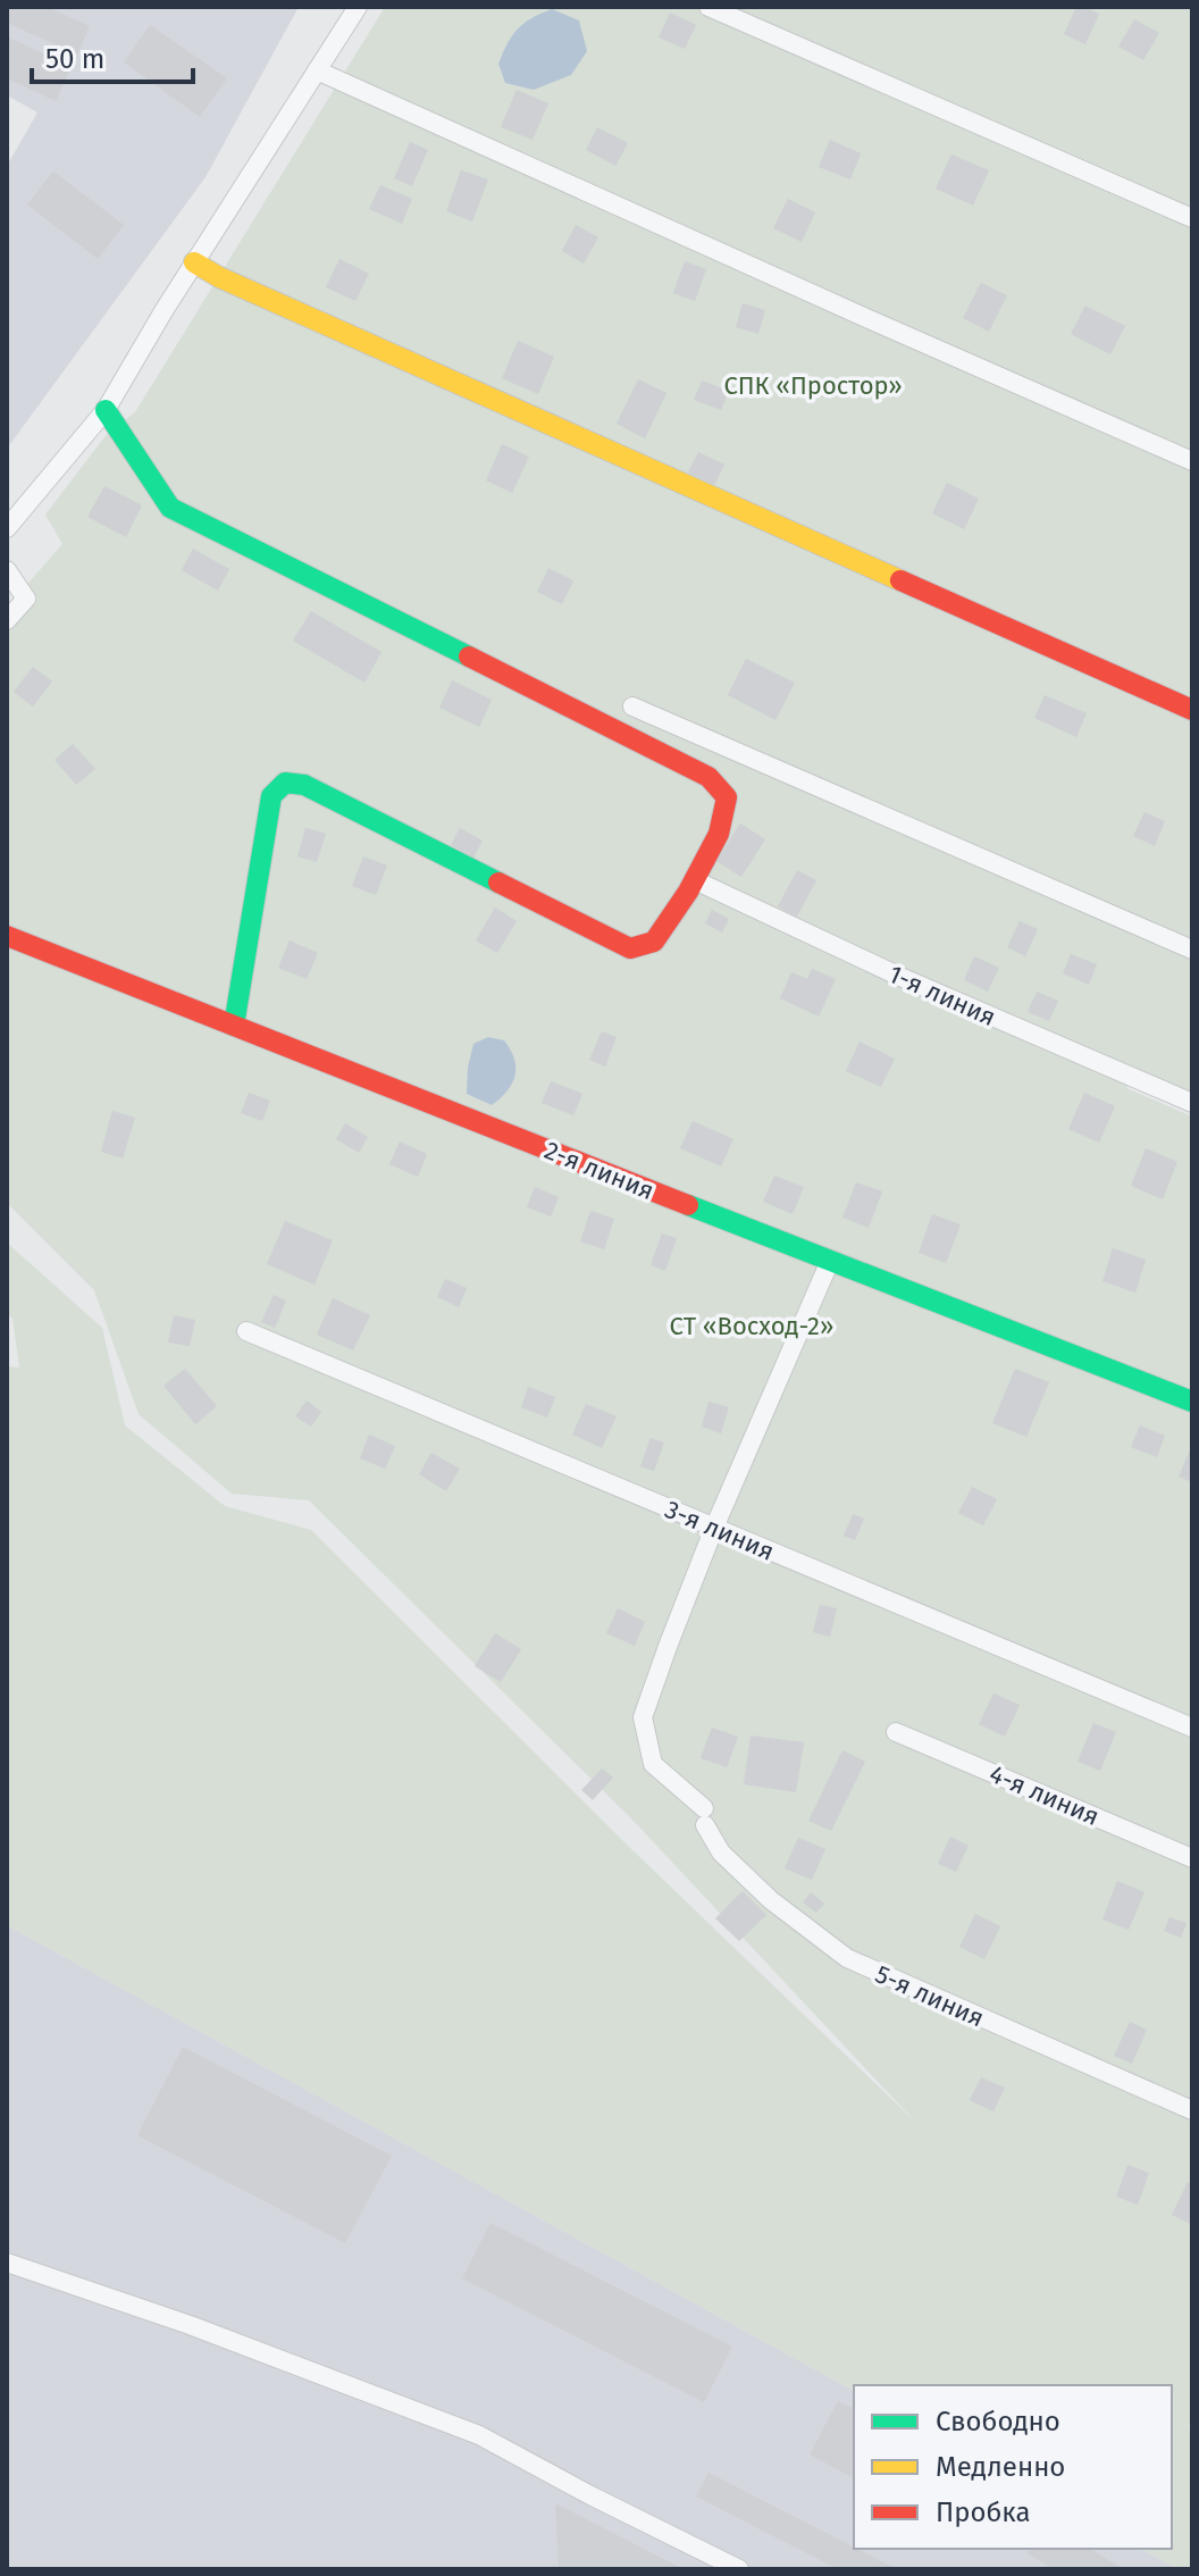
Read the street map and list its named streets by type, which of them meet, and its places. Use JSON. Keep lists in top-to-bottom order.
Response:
{
  "streets": {
    "street": [
      "1-я линия",
      "2-я линия",
      "3-я линия",
      "4-я линия",
      "5-я линия"
    ]
  },
  "crossings": [
    ["2-я линия", "5-я линия"],
    ["3-я линия", "5-я линия"]
  ],
  "parks": ["СПК «Простор»", "СТ «Восход-2»"],
  "legend": ["Свободно", "Медленно", "Пробка"],
  "scale_bar": "50 m"
}
